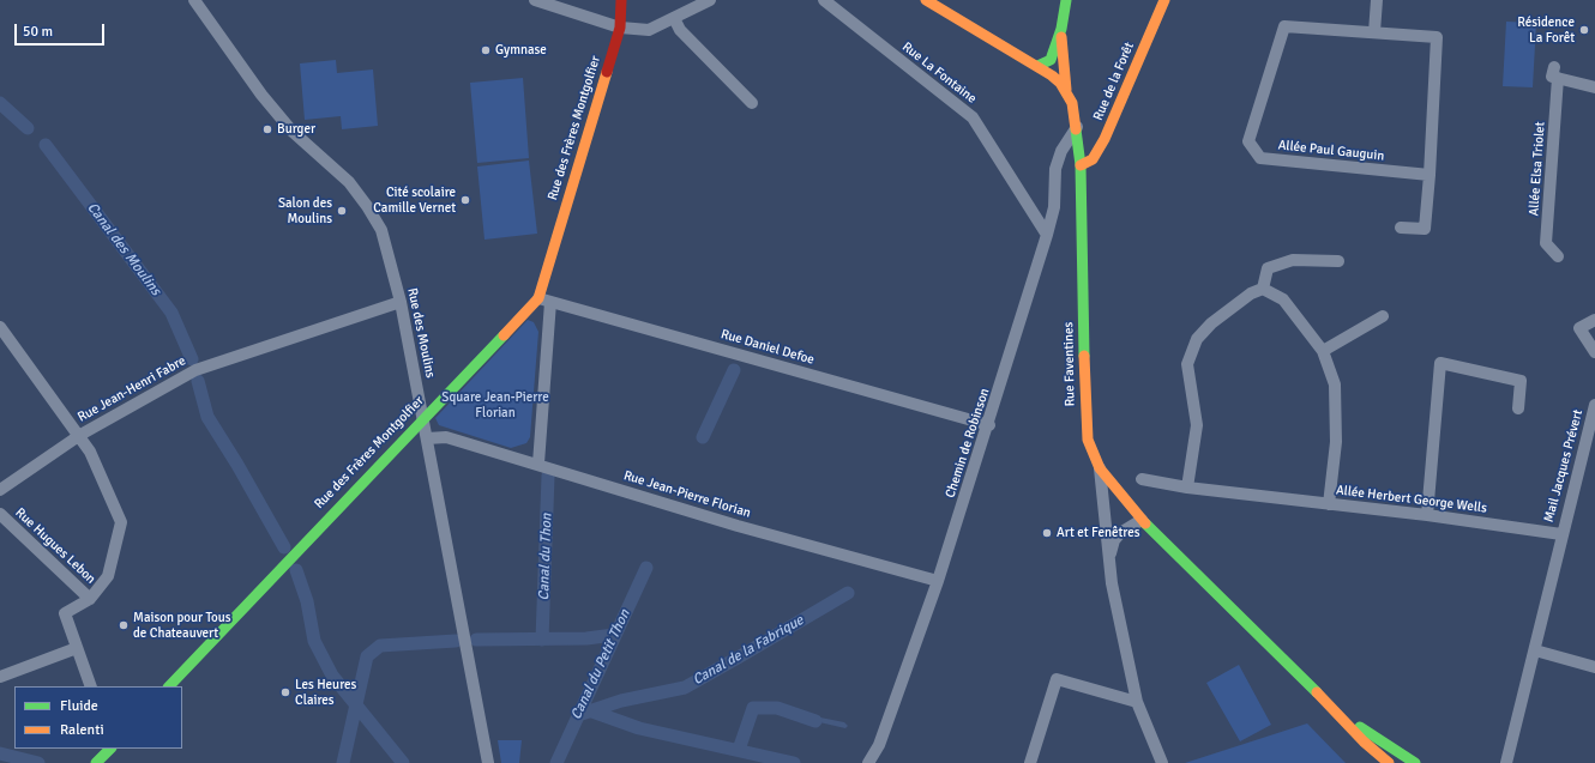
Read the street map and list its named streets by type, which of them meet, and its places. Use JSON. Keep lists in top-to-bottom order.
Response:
{
  "streets": {
    "street": [
      "Rue La Fontaine",
      "Rue de la Forêt",
      "Rue des Frères Montgolfier",
      "Allée Paul Gauguin",
      "Allée Elsa Triolet",
      "Rue des Moulins",
      "Rue Daniel Defoe",
      "Rue Faventines",
      "Rue Jean-Henri Fabre",
      "Chemin de Robinson",
      "Mail Jacques Prévert",
      "Rue Jean-Pierre Florian",
      "Allée Herbert George Wells",
      "Rue Hugues Lebon"
    ]
  },
  "crossings": [
    ["Rue La Fontaine", "Chemin de Robinson"],
    ["Rue de la Forêt", "Rue Faventines"],
    ["Rue des Frères Montgolfier", "Rue des Moulins"],
    ["Rue des Frères Montgolfier", "Rue Daniel Defoe"],
    ["Rue des Moulins", "Rue Jean-Henri Fabre"],
    ["Rue des Moulins", "Rue Jean-Pierre Florian"],
    ["Rue Daniel Defoe", "Chemin de Robinson"],
    ["Rue Faventines", "Chemin de Robinson"],
    ["Chemin de Robinson", "Rue Jean-Pierre Florian"],
    ["Mail Jacques Prévert", "Allée Herbert George Wells"]
  ],
  "water": [
    "Canal des Moulins",
    "Canal du Thon",
    "Canal de la Fabrique",
    "Canal du Petit Thon"
  ],
  "parks": ["Square Jean-Pierre Florian"],
  "places": [
    "Résidence La Forêt",
    "Gymnase",
    "Burger",
    "Cité scolaire Camille Vernet",
    "Salon des Moulins",
    "Art et Fenêtres",
    "Maison pour Tous de Chateauvert",
    "Les Heures Claires"
  ],
  "legend": ["Fluide", "Ralenti"],
  "scale_bar": "50 m"
}
